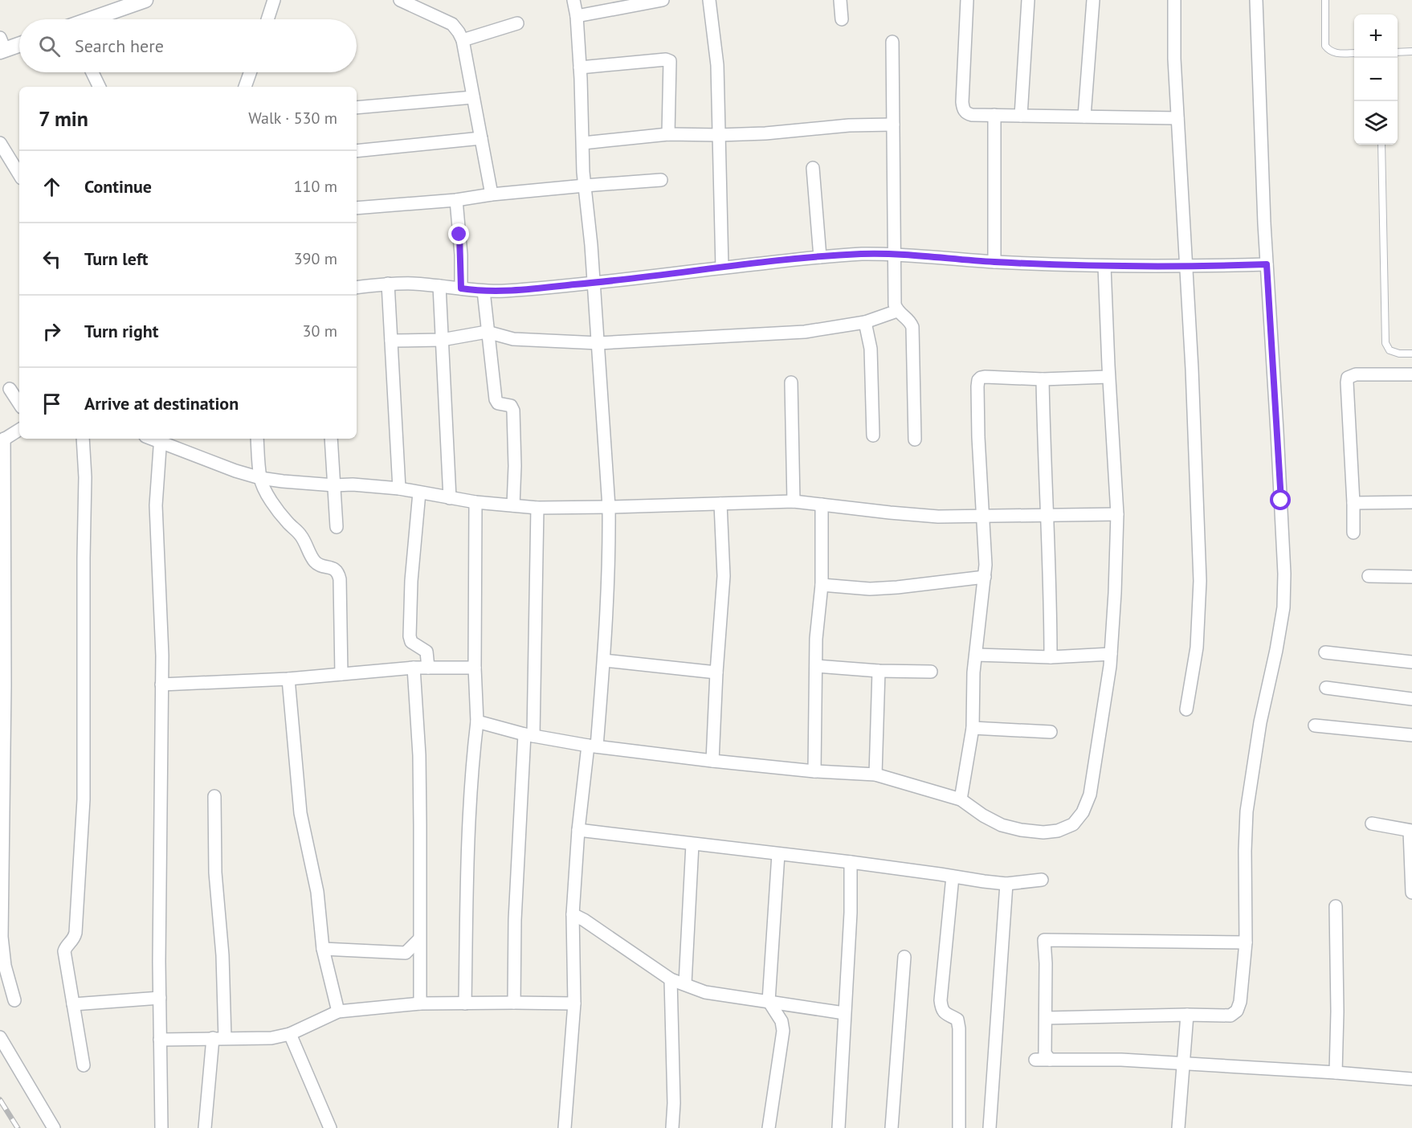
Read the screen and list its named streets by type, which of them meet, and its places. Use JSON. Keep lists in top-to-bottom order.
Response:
{
  "page": {
    "map_buttons": ["+", "−"],
    "search": "Search here",
    "heading": ["7 min", "Walk · 530 m"],
    "list": [
      ["Continue", "110 m"],
      ["Turn left", "390 m"],
      ["Turn right", "30 m"],
      "Arrive at destination"
    ]
  }
}
